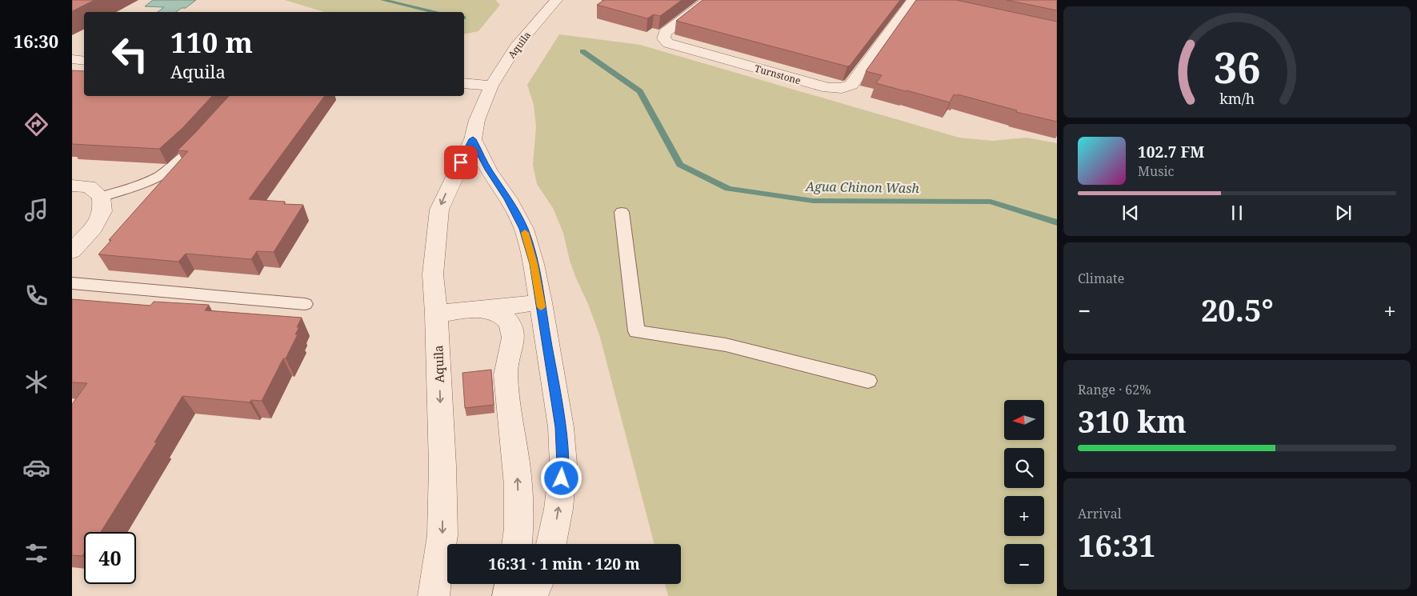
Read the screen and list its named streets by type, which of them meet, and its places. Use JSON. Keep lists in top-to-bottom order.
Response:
{
  "streets": {
    "street": ["Aquila", "Turnstone"]
  },
  "water": ["Agua Chinon Wash"],
  "north": "left",
  "page": {
    "tabs": "16:30",
    "turn": ["110 m", "Aquila"],
    "song": ["102.7 FM", "Music"],
    "tile": [
      "Climate",
      ["Range · 62%", "310 km"],
      ["Arrival", "16:31"]
    ],
    "heat": ["−", "20.5°", "+"],
    "map_buttons": ["+", "−"],
    "limit": "40",
    "trip": "16:31 · 1 min · 120 m",
    "gauge": ["36", "km/h"]
  }
}
